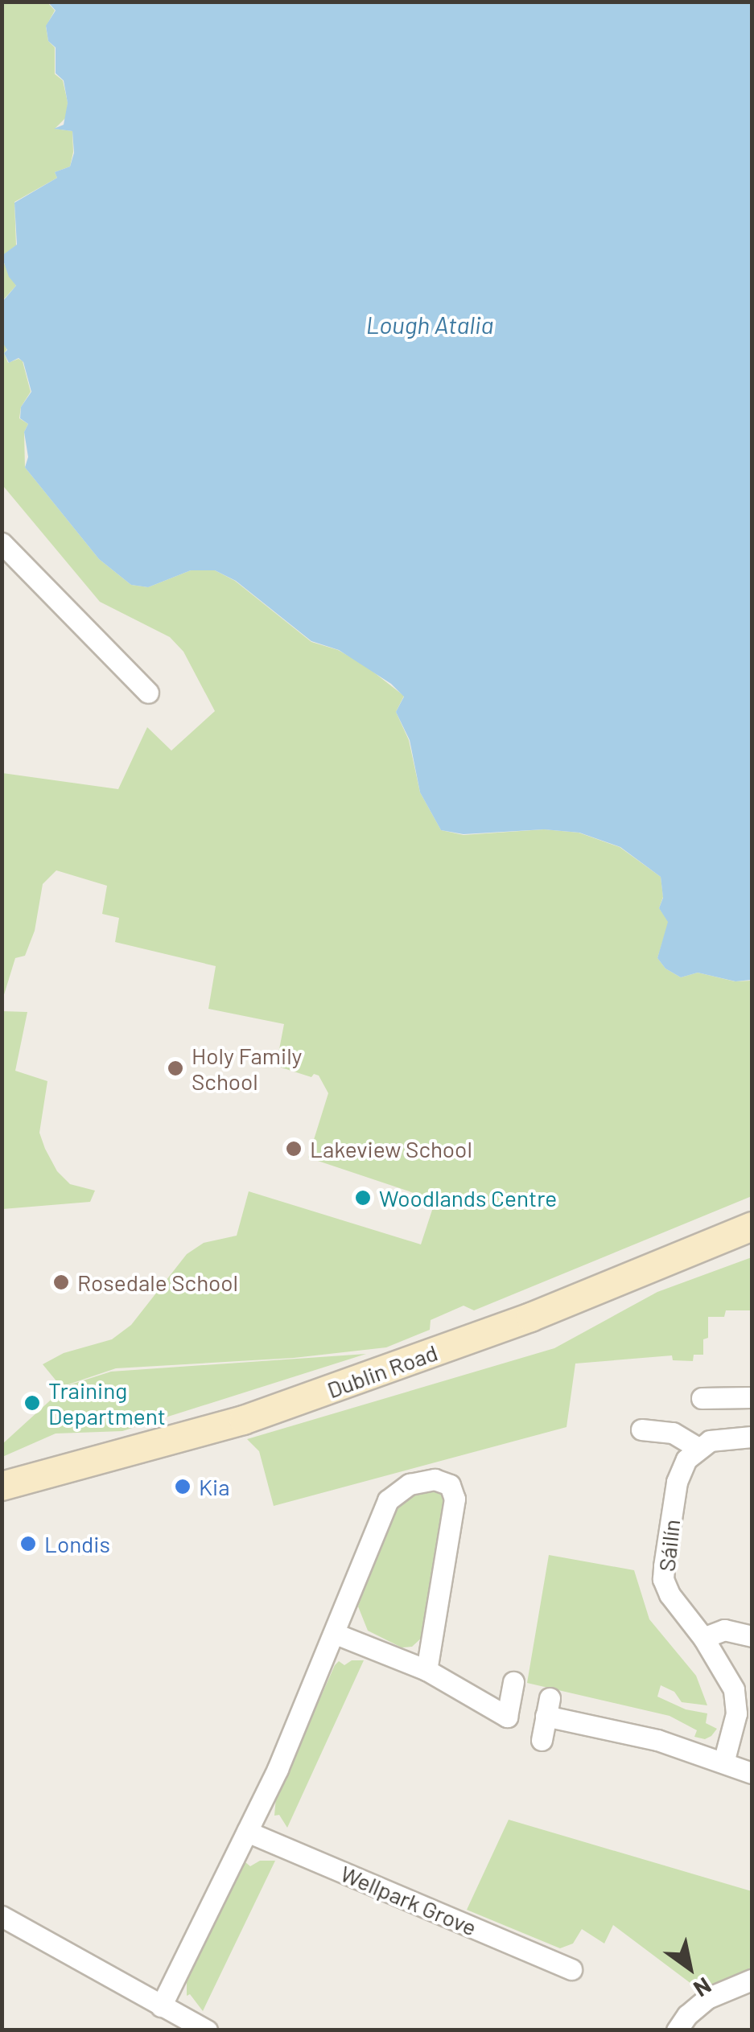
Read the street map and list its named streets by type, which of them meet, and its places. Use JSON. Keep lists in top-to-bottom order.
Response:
{
  "streets": {
    "main road": ["Dublin Road"],
    "street": ["Sáilín", "Wellpark Grove"]
  },
  "water": ["Lough Atalia"],
  "places": [
    "Holy Family School",
    "Lakeview School",
    "Woodlands Centre",
    "Rosedale School",
    "Training Department",
    "Kia",
    "Londis"
  ],
  "north": "bottom right"
}
